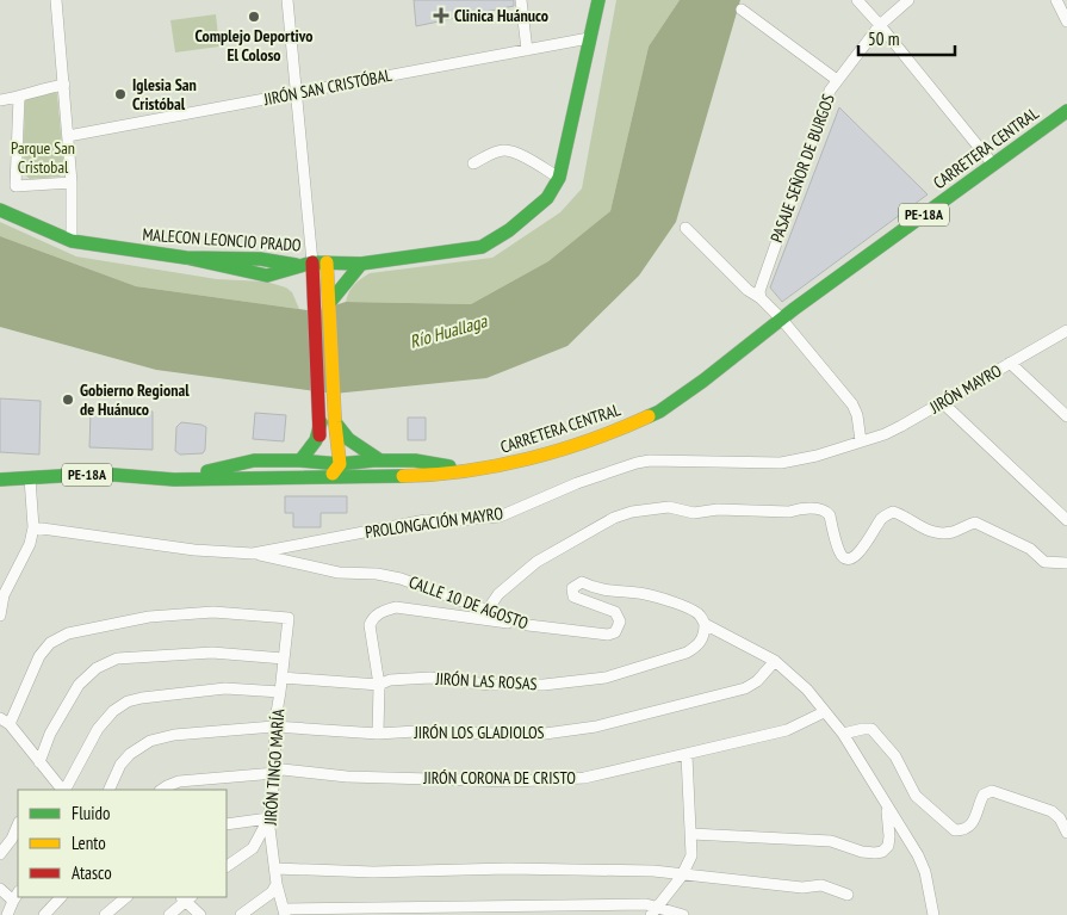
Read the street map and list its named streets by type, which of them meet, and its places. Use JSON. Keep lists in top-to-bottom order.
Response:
{
  "streets": {
    "main road": ["CARRETERA CENTRAL", "PE-18A", "MALECON LEONCIO PRADO"],
    "street": [
      "JIRÓN SAN CRISTÓBAL",
      "PASAJE SEÑOR DE BURGOS",
      "JIRÓN MAYRO",
      "PROLONGACIÓN MAYRO",
      "CALLE 10 DE AGOSTO",
      "JIRÓN LAS ROSAS",
      "JIRÓN LOS GLADIOLOS",
      "JIRÓN TINGO MARÍA",
      "JIRÓN CORONA DE CRISTO"
    ]
  },
  "crossings": [
    ["CARRETERA CENTRAL", "PE-18A"],
    ["JIRÓN MAYRO", "PROLONGACIÓN MAYRO"],
    ["PROLONGACIÓN MAYRO", "CALLE 10 DE AGOSTO"],
    ["CALLE 10 DE AGOSTO", "JIRÓN LAS ROSAS"],
    ["CALLE 10 DE AGOSTO", "JIRÓN LOS GLADIOLOS"],
    ["CALLE 10 DE AGOSTO", "JIRÓN CORONA DE CRISTO"],
    ["JIRÓN LAS ROSAS", "JIRÓN TINGO MARÍA"],
    ["JIRÓN LOS GLADIOLOS", "JIRÓN TINGO MARÍA"],
    ["JIRÓN TINGO MARÍA", "JIRÓN CORONA DE CRISTO"]
  ],
  "water": ["Río Huallaga"],
  "parks": ["Parque San Cristobal"],
  "places": {
    "health": ["Clinica Huánuco"],
    "other": ["Complejo Deportivo El Coloso", "Iglesia San Cristóbal", "Gobierno Regional de Huánuco"]
  },
  "legend": ["Fluido", "Lento", "Atasco"],
  "scale_bar": "50 m"
}
